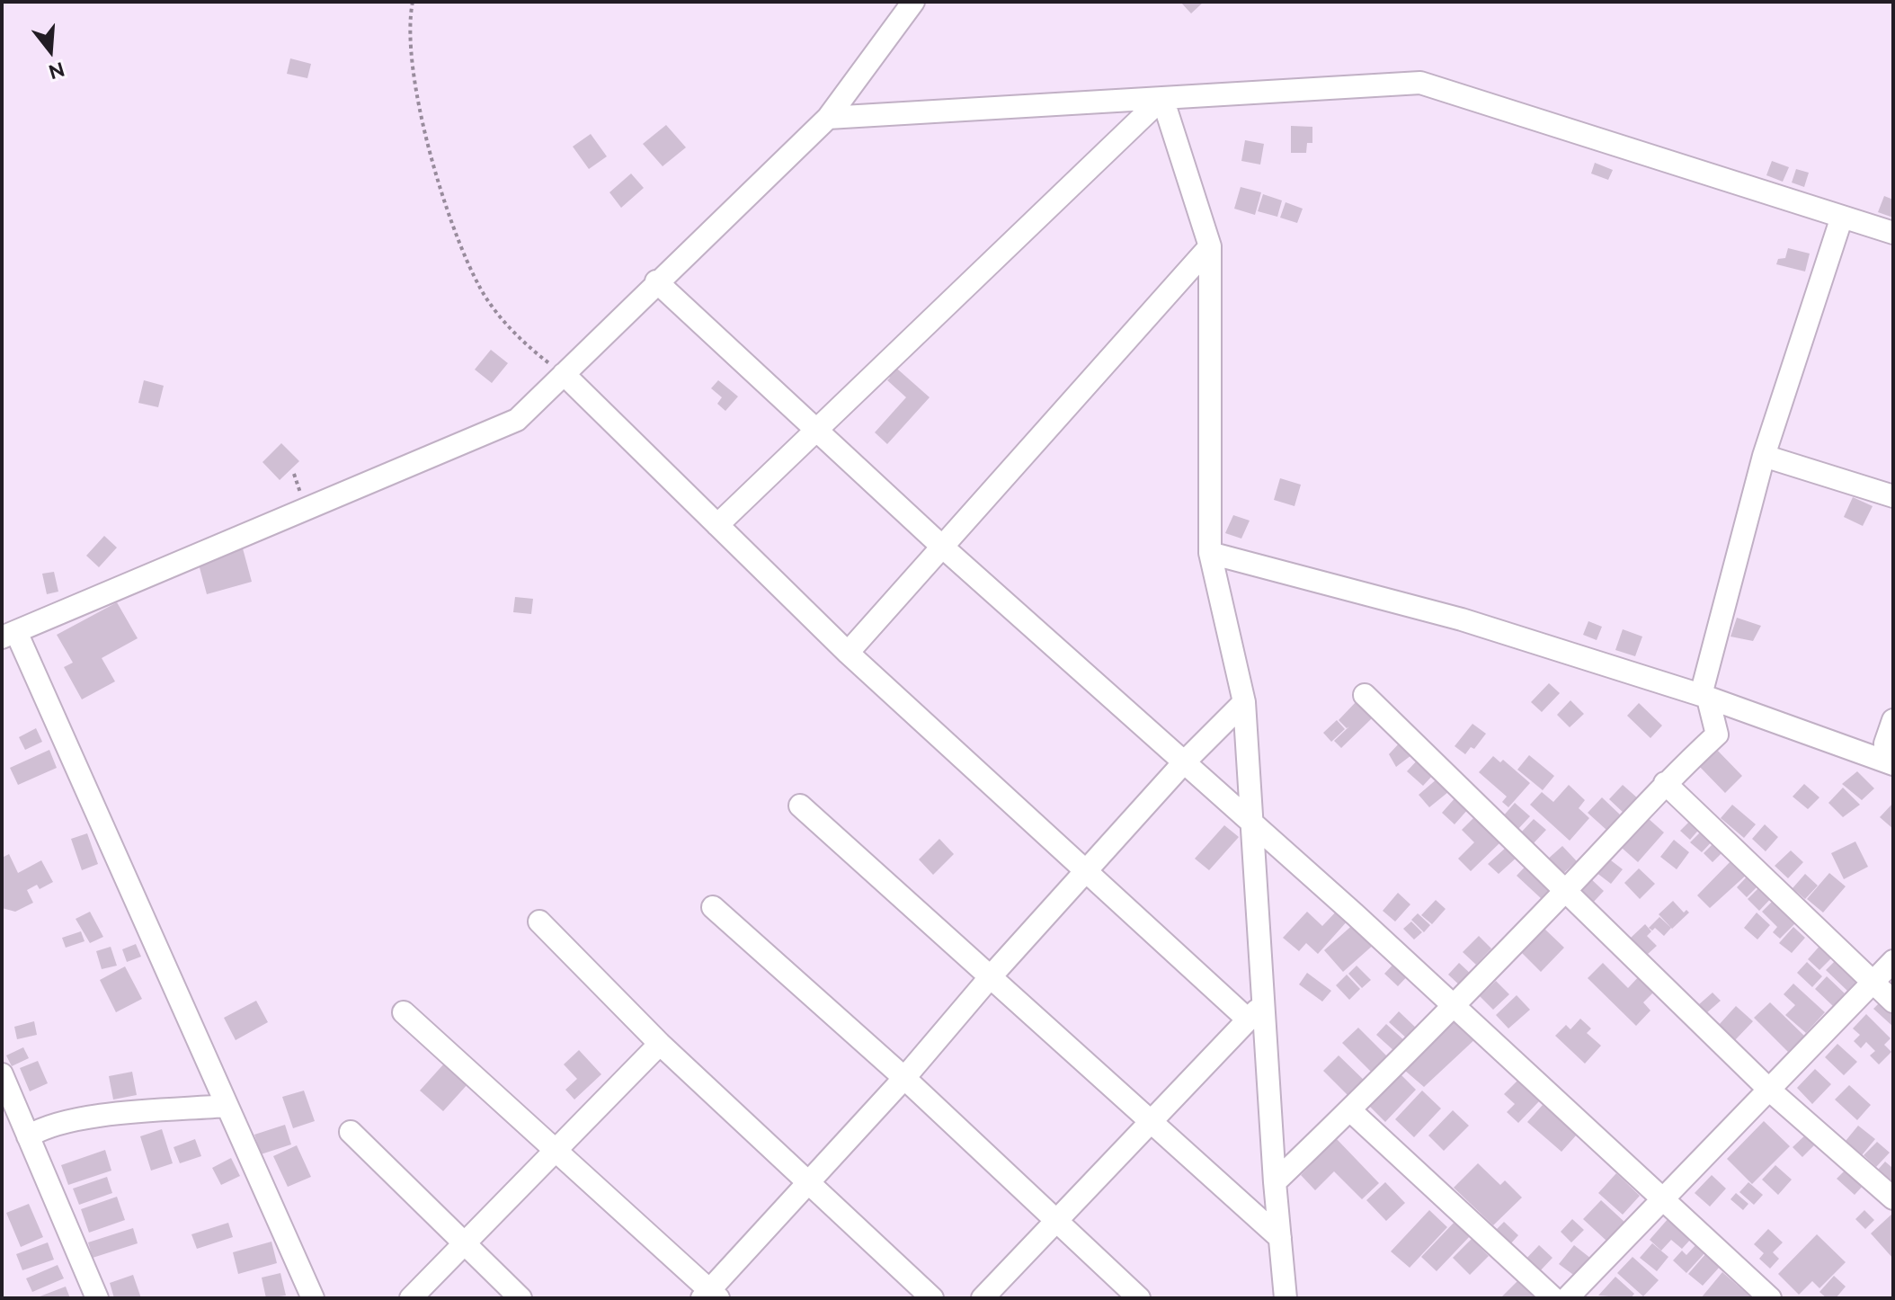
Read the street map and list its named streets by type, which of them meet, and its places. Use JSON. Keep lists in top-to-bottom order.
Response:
{
  "north": "bottom"
}
